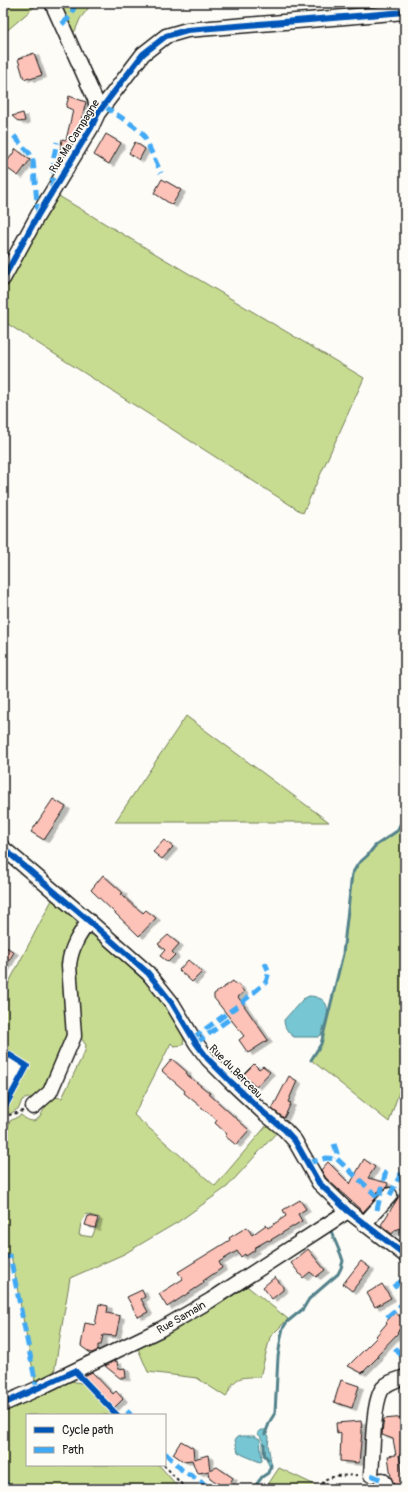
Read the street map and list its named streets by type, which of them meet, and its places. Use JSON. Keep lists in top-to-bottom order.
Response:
{
  "streets": {
    "street": ["Rue Ma Campagne", "Rue du Berceau", "Rue Samain"]
  },
  "crossings": [
    ["Rue du Berceau", "Rue Samain"]
  ],
  "legend": ["Cycle path", "Path"]
}
